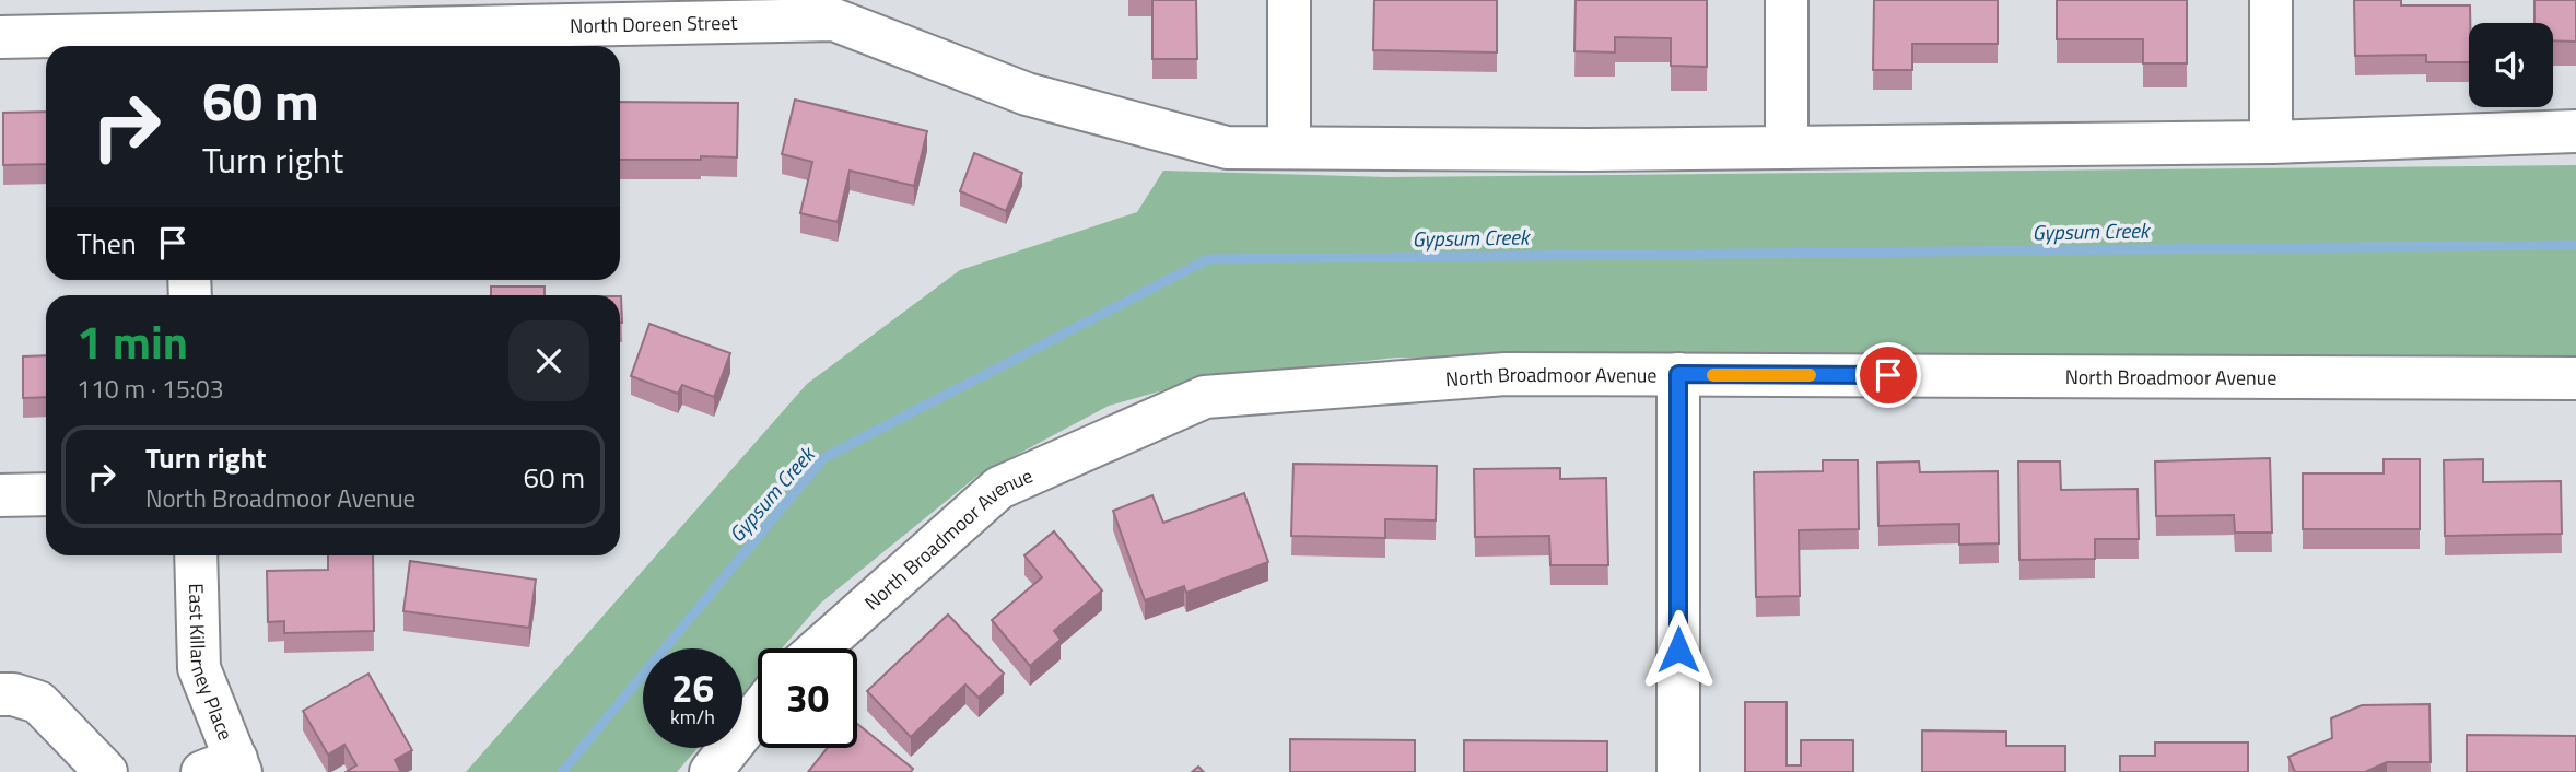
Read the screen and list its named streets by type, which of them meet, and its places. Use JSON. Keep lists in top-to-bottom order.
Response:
{
  "streets": {
    "street": ["North Doreen Street", "North Broadmoor Avenue", "East Killarney Place"]
  },
  "water": ["Gypsum Creek"],
  "page": {
    "turn": ["60 m", "Turn right"],
    "then": "Then",
    "heading": ["1 min", "110 m · 15:03"],
    "list": [
      {
        "name": "Turn right",
        "note": "North Broadmoor Avenue",
        "value": "60 m"
      }
    ],
    "speed": "26 km/h",
    "limit": "30"
  }
}
